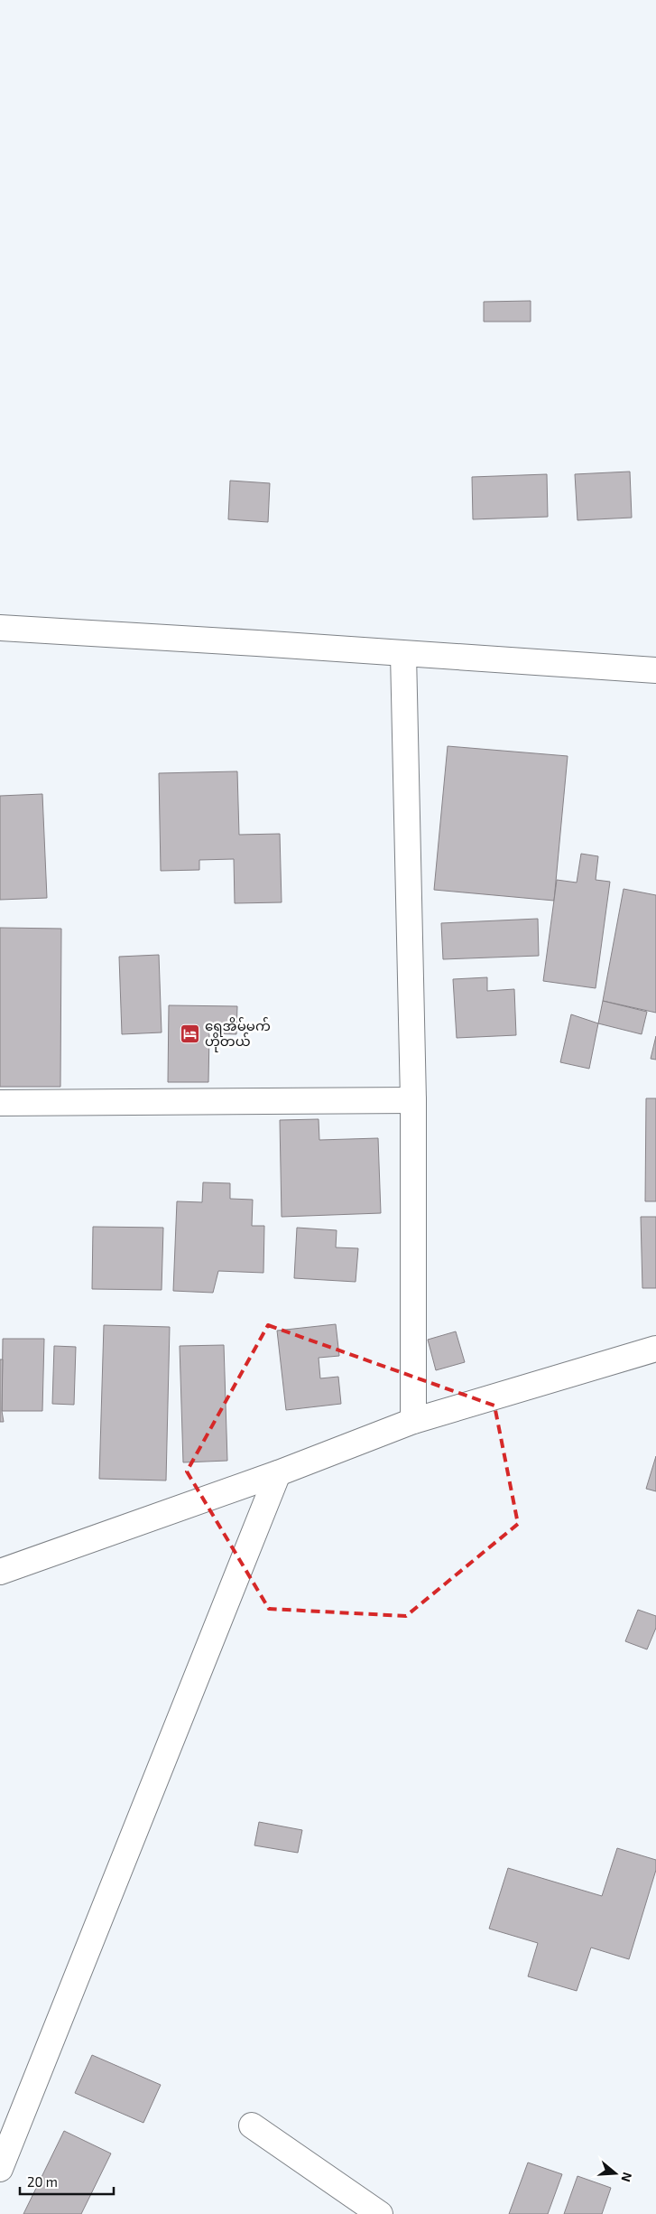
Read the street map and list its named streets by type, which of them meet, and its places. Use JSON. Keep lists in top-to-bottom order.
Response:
{
  "places": {
    "hotel": ["ရွှေအိမ်မက် ဟိုတယ်"]
  },
  "scale_bar": "20 m",
  "north": "right"
}
